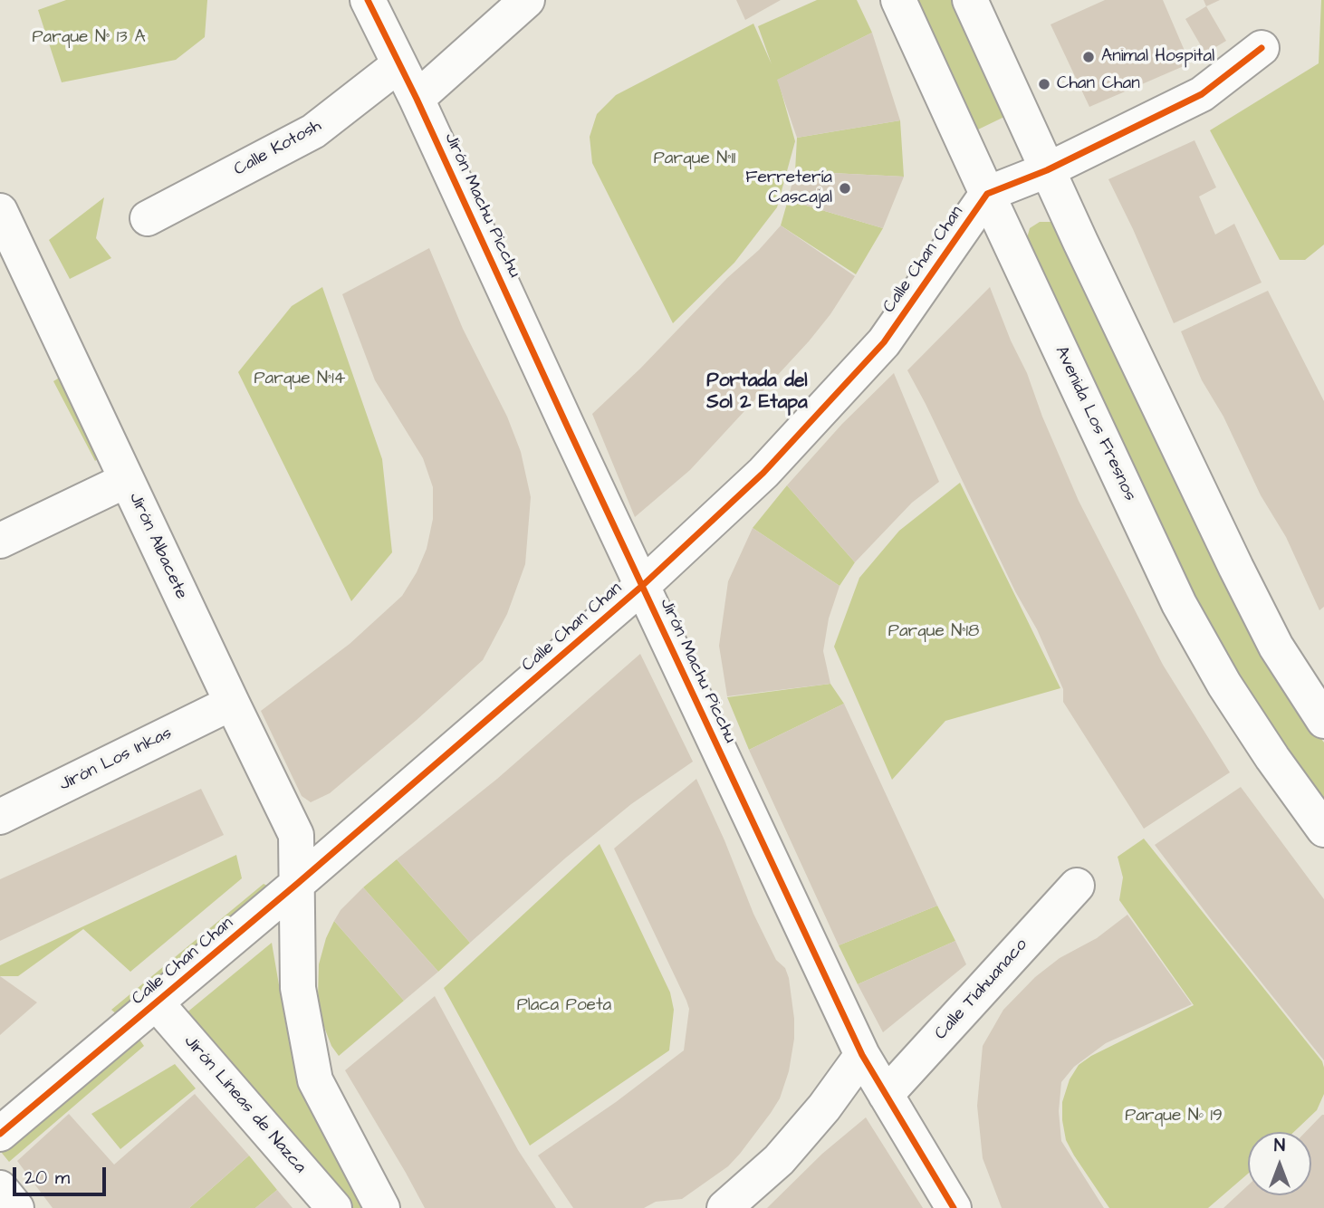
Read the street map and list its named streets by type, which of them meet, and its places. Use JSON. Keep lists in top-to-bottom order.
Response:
{
  "streets": {
    "street": [
      "Calle Kotosh",
      "Jirón Machu Picchu",
      "Calle Chan Chan",
      "Avenida Los Fresnos",
      "Jirón Albacete",
      "Jirón Los Inkas",
      "Calle Tiahuanaco",
      "Jirón Líneas de Nazca"
    ]
  },
  "crossings": [
    ["Calle Kotosh", "Jirón Machu Picchu"],
    ["Jirón Machu Picchu", "Calle Chan Chan"],
    ["Jirón Machu Picchu", "Calle Tiahuanaco"],
    ["Calle Chan Chan", "Avenida Los Fresnos"],
    ["Calle Chan Chan", "Jirón Albacete"],
    ["Calle Chan Chan", "Jirón Líneas de Nazca"],
    ["Jirón Albacete", "Jirón Los Inkas"]
  ],
  "districts": ["Portada del Sol 2 Etapa"],
  "parks": [
    "Parque N° 13 A",
    "Parque N°11",
    "Parque N°14",
    "Parque N°18",
    "Placa Poeta",
    "Parque Nº 19"
  ],
  "places": ["Animal Hospital", "Chan Chan", "Ferretería Cascajal"],
  "scale_bar": "20 m",
  "north": "top"
}
